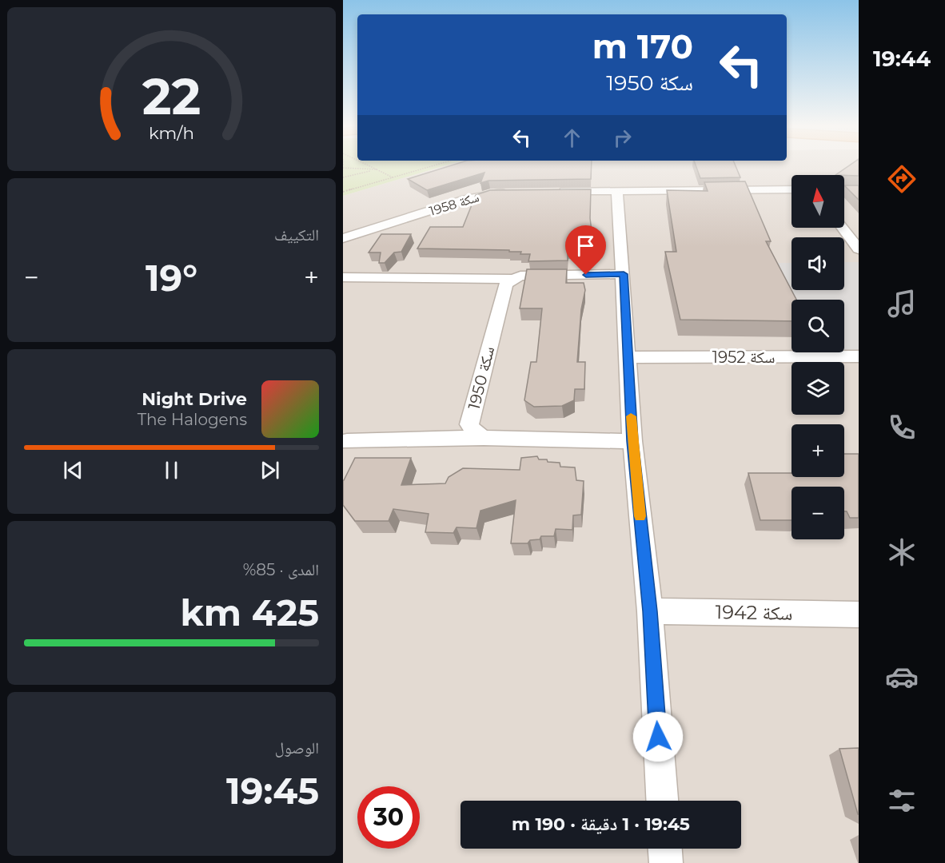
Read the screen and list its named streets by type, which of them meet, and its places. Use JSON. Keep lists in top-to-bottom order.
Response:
{
  "streets": {
    "street": [
      "سكة 1958",
      "سكة 1952",
      "سكة 1950",
      "سكة 1942"
    ]
  },
  "north": "top",
  "page": {
    "tabs": "19:44",
    "turn": ["170 m", "سكة 1950"],
    "map_buttons": ["+", "−"],
    "tile": [
      "التكييف",
      ["المدى · 85%", "425 km"],
      ["الوصول", "19:45"]
    ],
    "heat": ["−", "19°", "+"],
    "song": ["Night Drive", "The Halogens"],
    "limit": "30",
    "trip": "19:45 · 1 دقيقة · 190 m",
    "gauge": ["22", "km/h"]
  }
}
